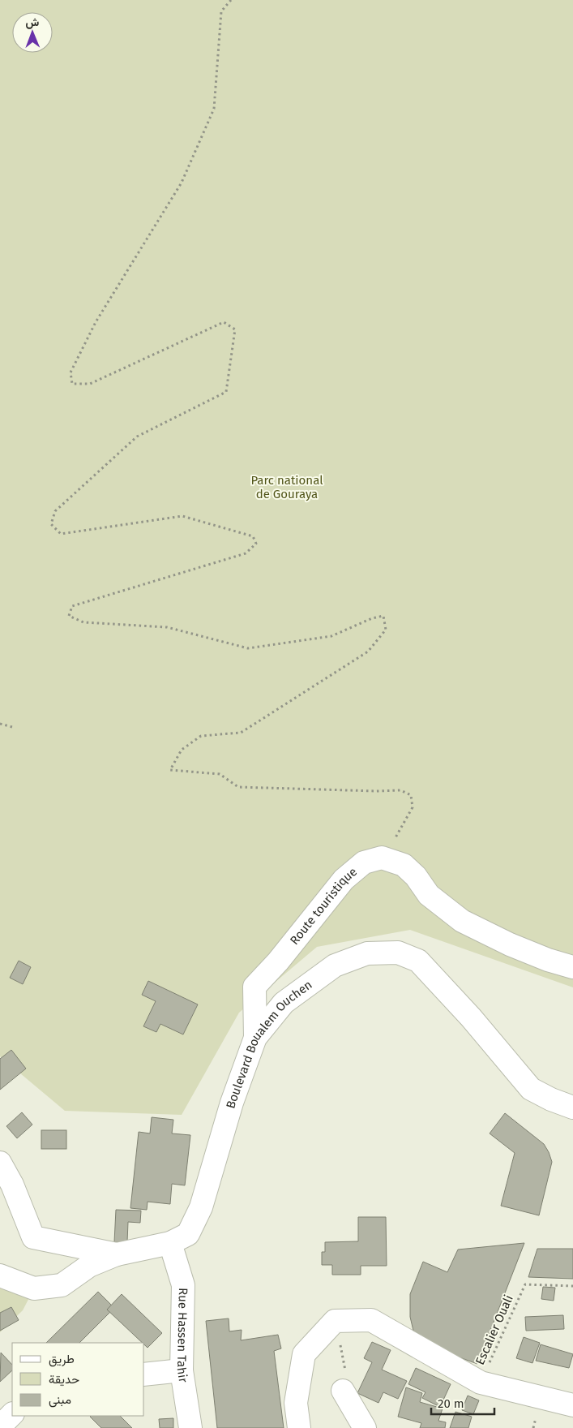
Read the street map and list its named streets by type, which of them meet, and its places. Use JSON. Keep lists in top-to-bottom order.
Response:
{
  "streets": {
    "street": ["Route touristique", "Boulevard Boualem Ouchen", "Rue Hassen Tahir"],
    "path": ["Escalier Ouali"]
  },
  "crossings": [
    ["Route touristique", "Boulevard Boualem Ouchen"],
    ["Boulevard Boualem Ouchen", "Rue Hassen Tahir"]
  ],
  "parks": ["Parc national de Gouraya"],
  "legend": ["طريق", "حديقة", "مبنى"],
  "scale_bar": "20 m",
  "north": "top"
}
